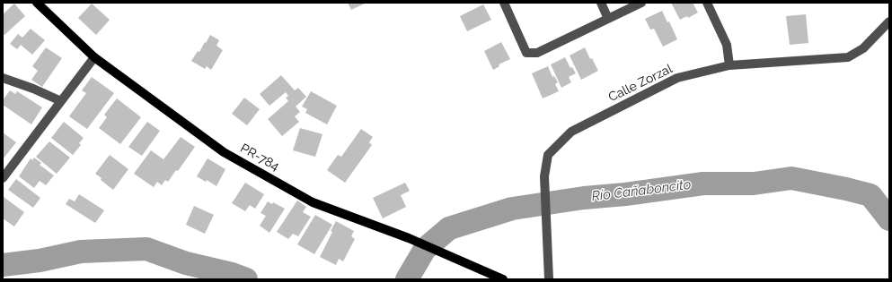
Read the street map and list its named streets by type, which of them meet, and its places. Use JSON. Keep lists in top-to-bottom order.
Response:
{
  "streets": {
    "main road": ["PR-784"],
    "street": ["Calle Zorzal"]
  },
  "water": ["Río Cañaboncito"]
}
